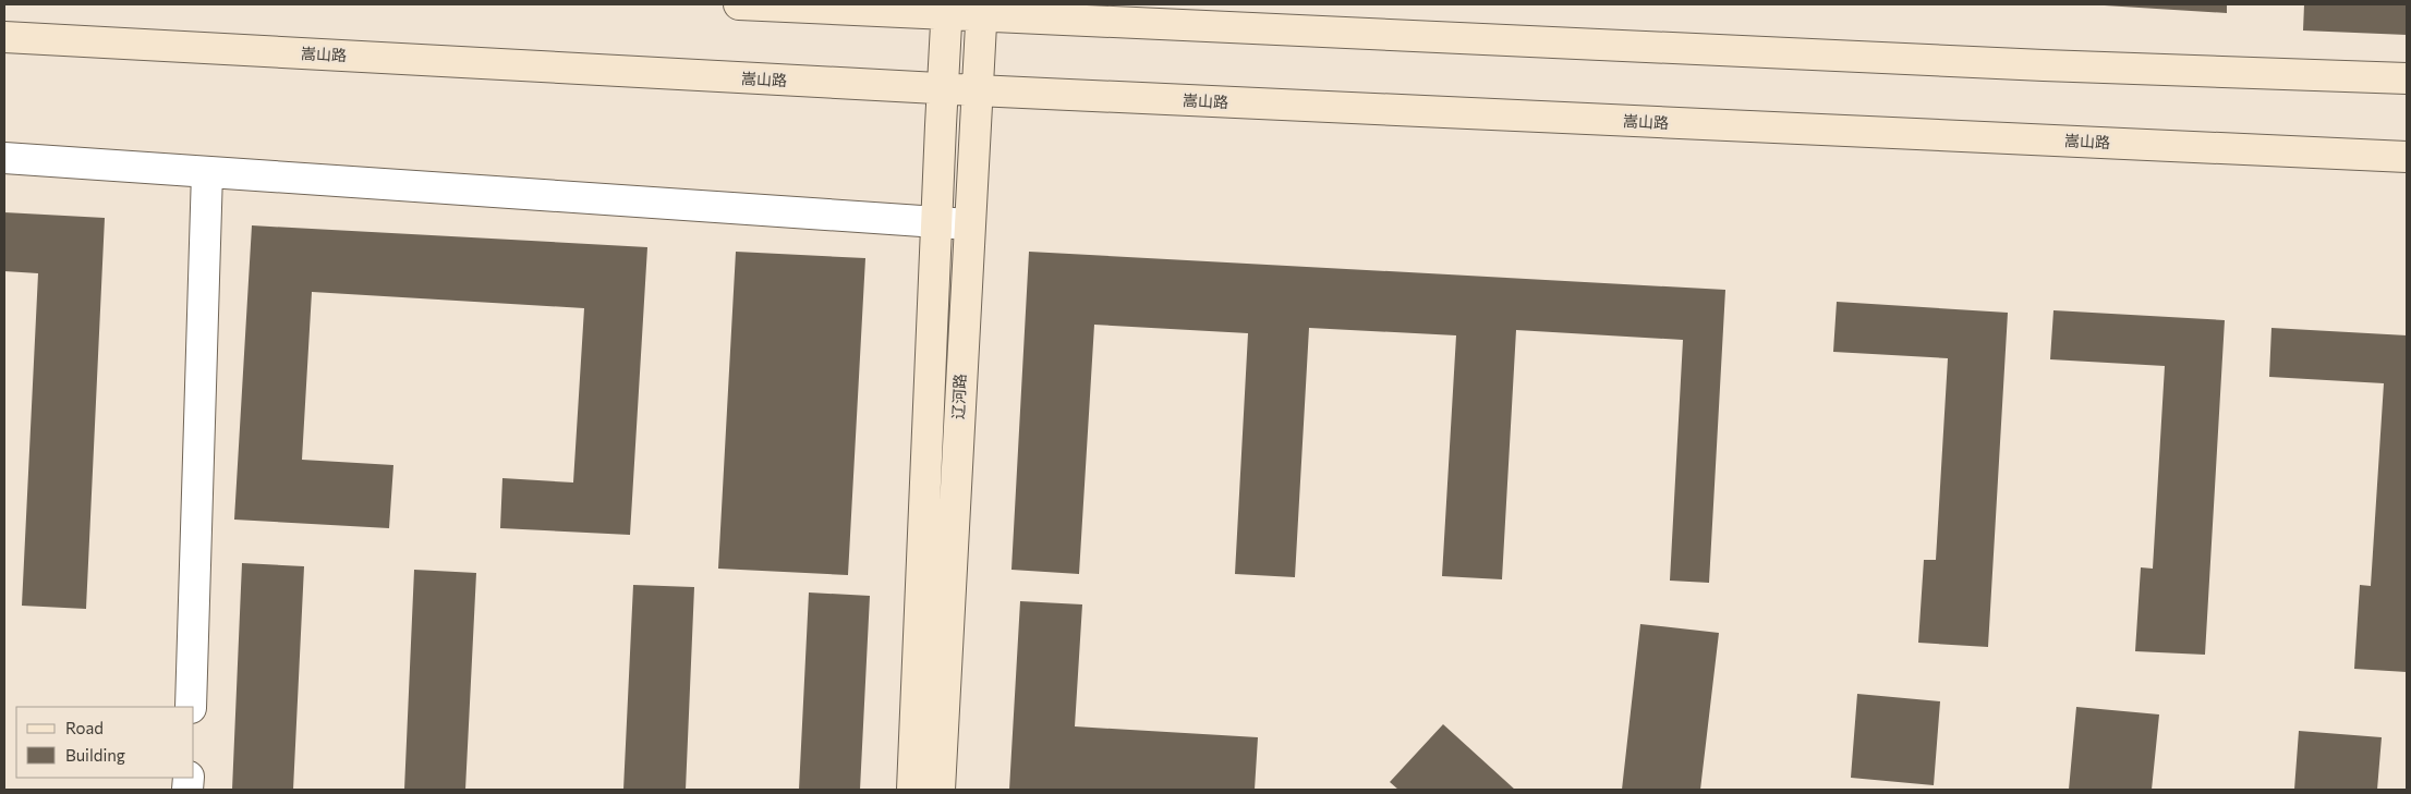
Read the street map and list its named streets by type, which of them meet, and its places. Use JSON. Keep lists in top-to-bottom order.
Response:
{
  "streets": {
    "main road": ["嵩山路", "辽河路"]
  },
  "crossings": [
    ["嵩山路", "辽河路"]
  ],
  "legend": ["Road", "Building"]
}
